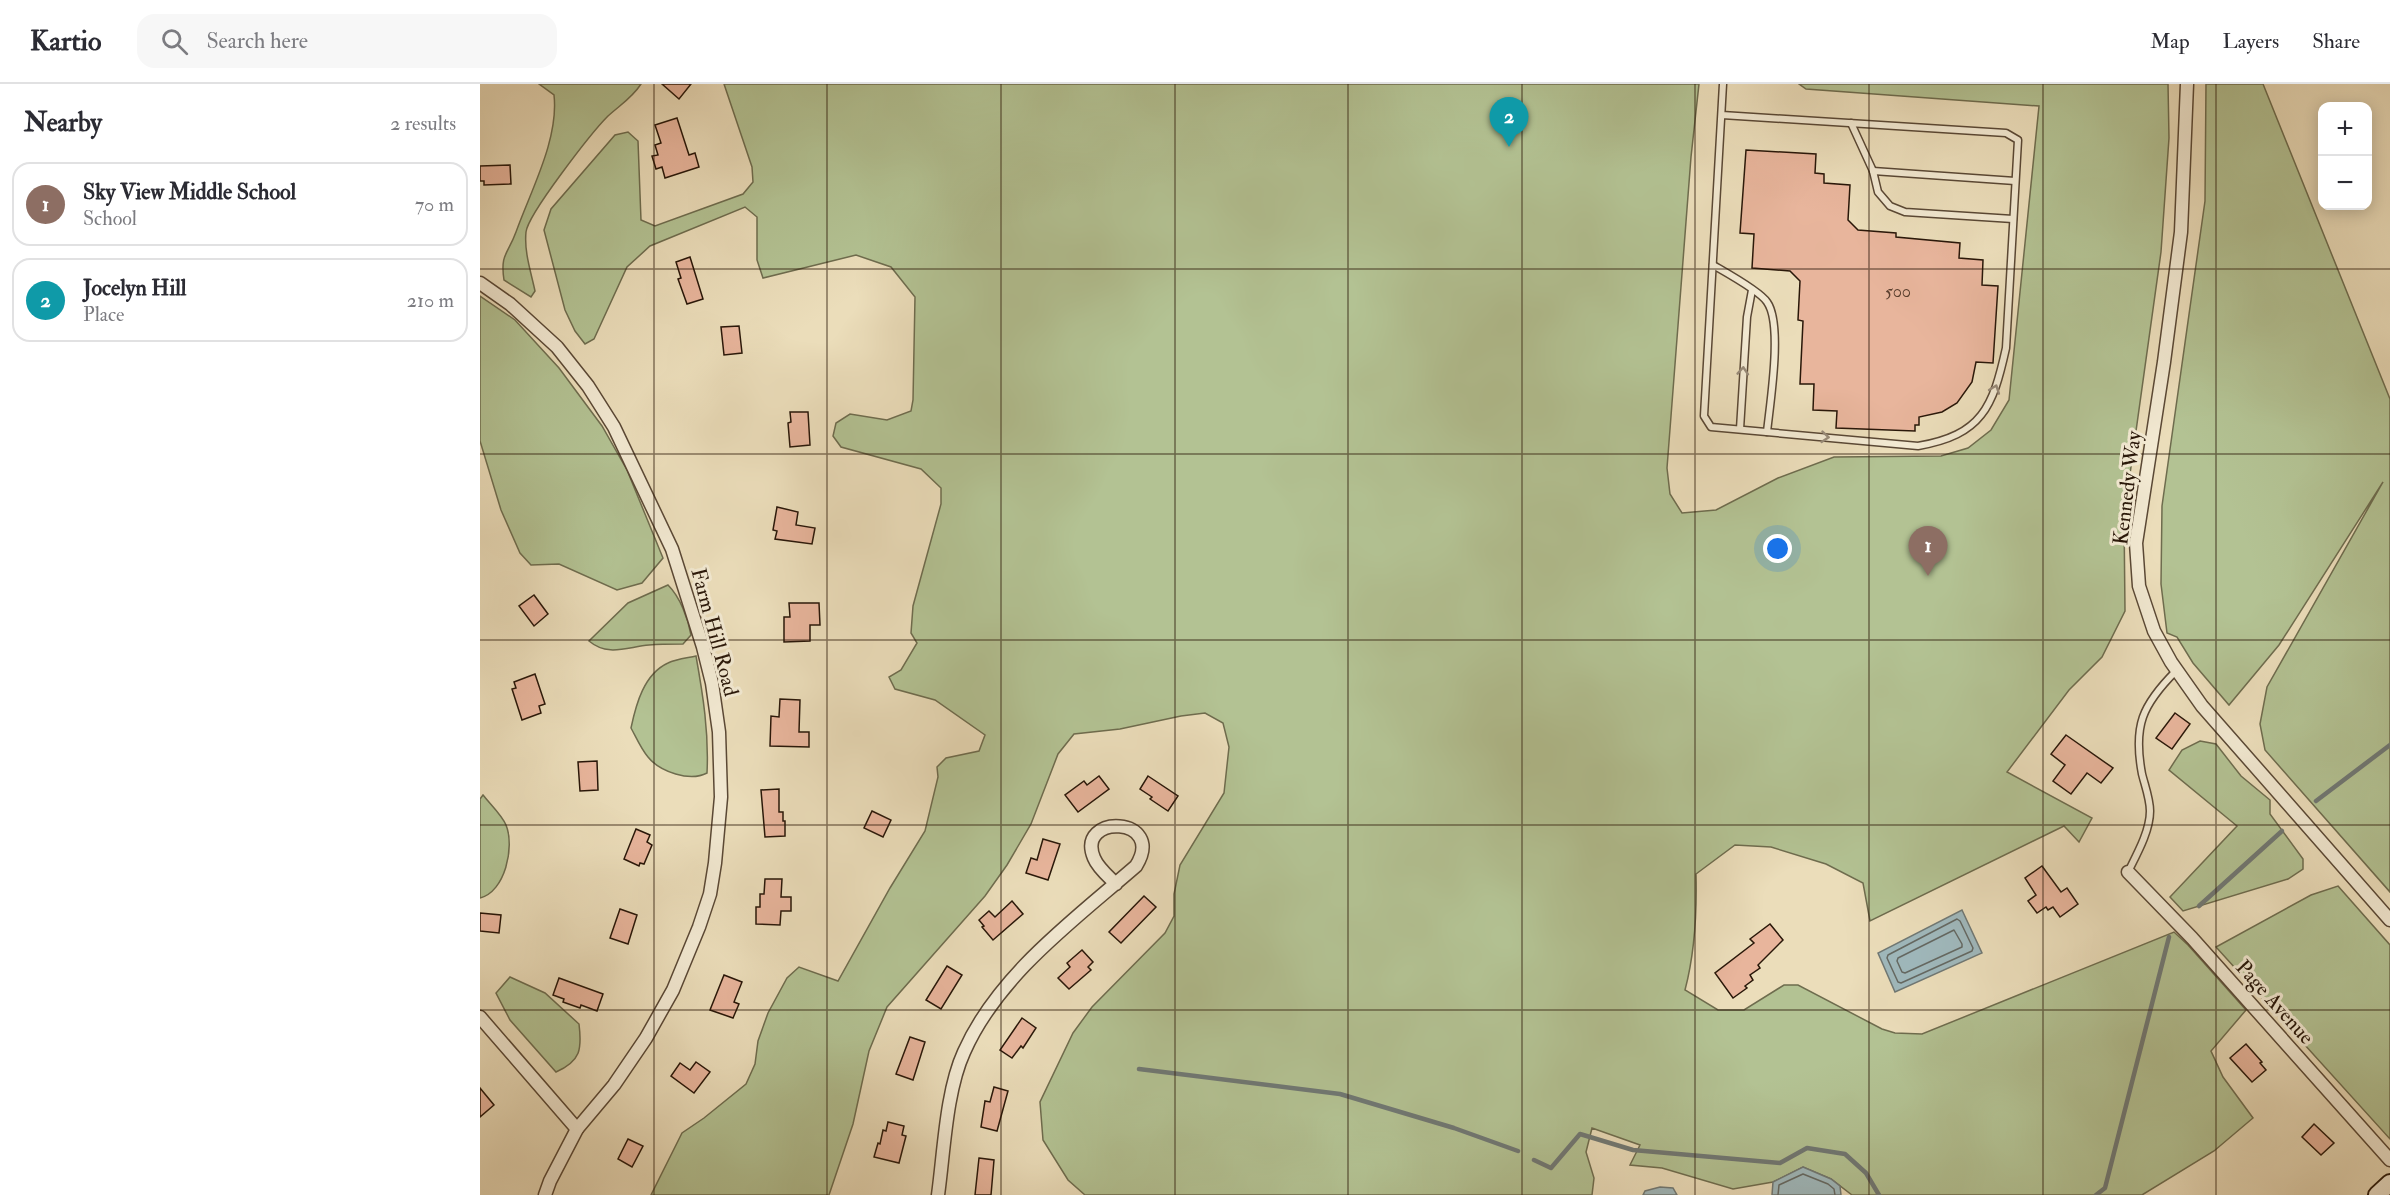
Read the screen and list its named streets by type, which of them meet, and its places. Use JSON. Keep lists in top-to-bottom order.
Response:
{
  "streets": {
    "street": ["Kennedy Way", "Farm Hill Road", "Page Avenue"]
  },
  "house_numbers": ["500"],
  "page": {
    "header": "Kartio",
    "search": "Search here",
    "nav": ["Map", "Layers", "Share"],
    "heading": ["Nearby", "2 results"],
    "pins": ["2", "1"],
    "map_buttons": ["+", "−"],
    "list": [
      {
        "mark": "1",
        "name": "Sky View Middle School",
        "note": "School",
        "value": "70 m"
      },
      {
        "mark": "2",
        "name": "Jocelyn Hill",
        "note": "Place",
        "value": "210 m"
      }
    ]
  }
}
